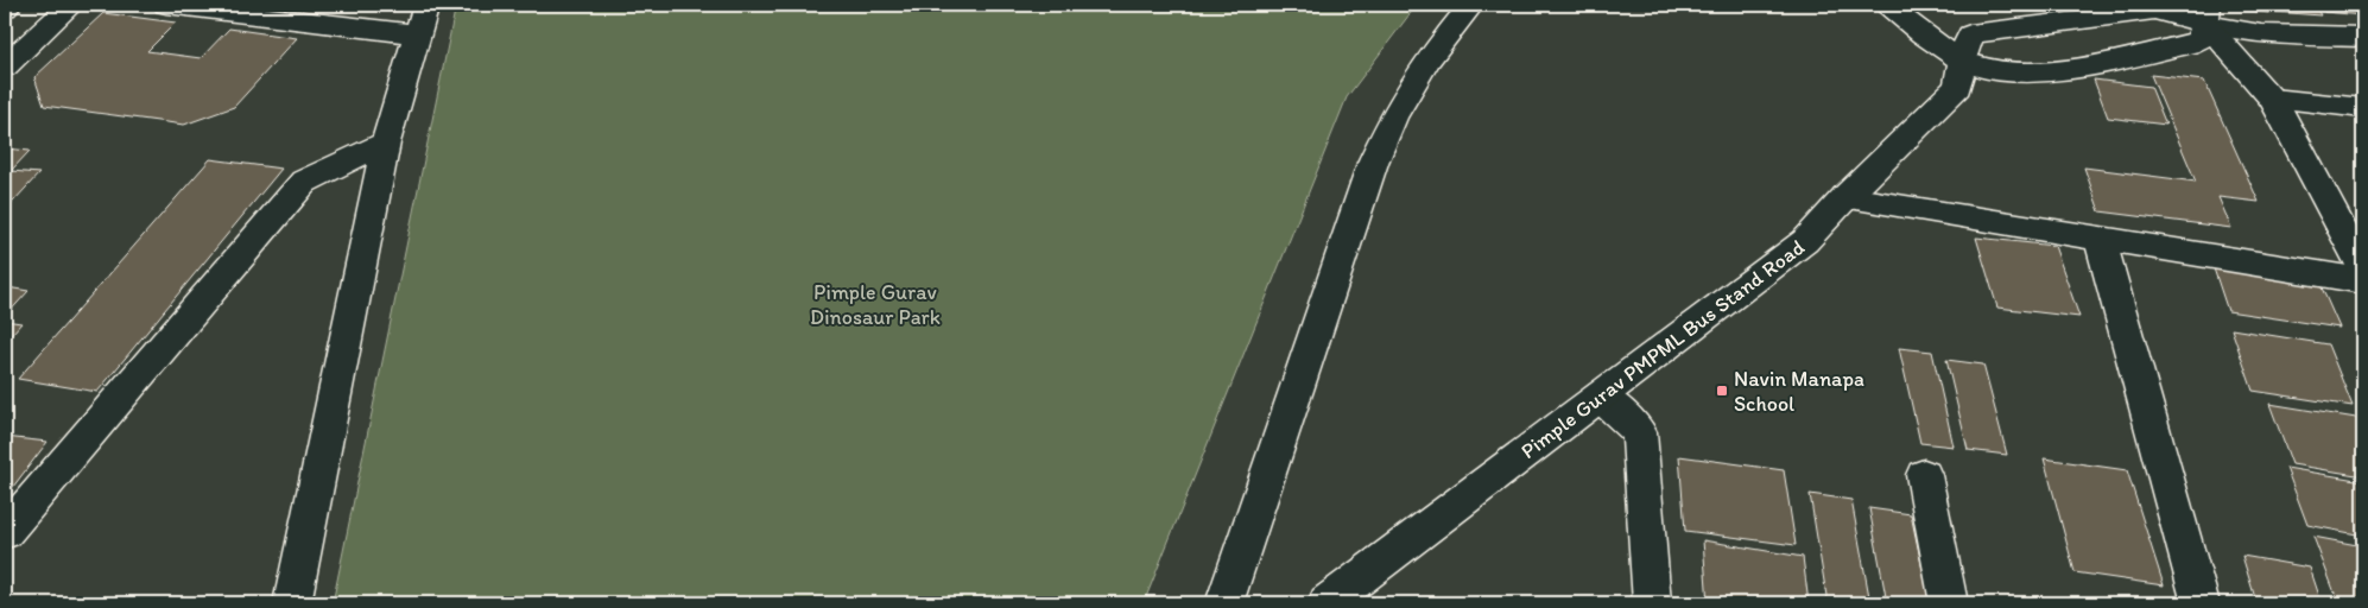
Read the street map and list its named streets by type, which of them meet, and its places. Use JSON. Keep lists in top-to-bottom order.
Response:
{
  "streets": {
    "street": ["Pimple Gurav PMPML Bus Stand Road"]
  },
  "parks": ["Pimple Gurav Dinosaur Park"],
  "places": {
    "transit": ["Navin Manapa School"]
  }
}
